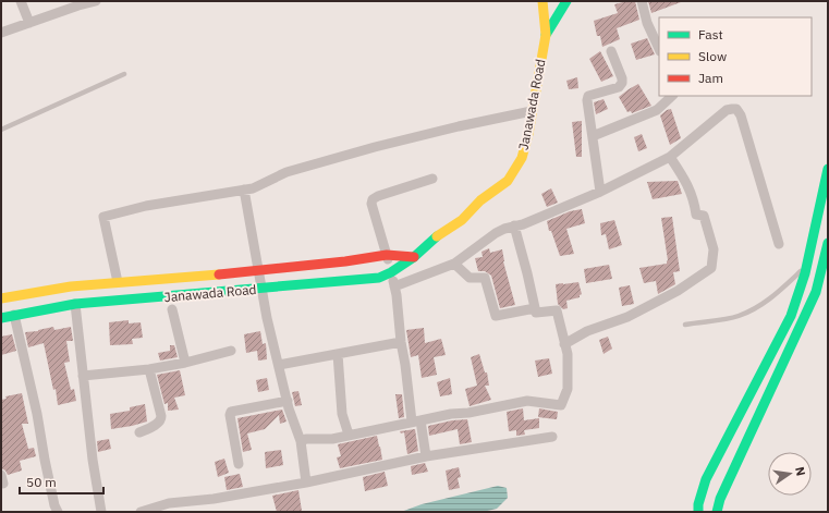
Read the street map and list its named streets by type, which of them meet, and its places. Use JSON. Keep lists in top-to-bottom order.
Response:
{
  "streets": {
    "main road": ["Janawada Road"]
  },
  "legend": ["Fast", "Slow", "Jam"],
  "scale_bar": "50 m",
  "north": "right"
}
